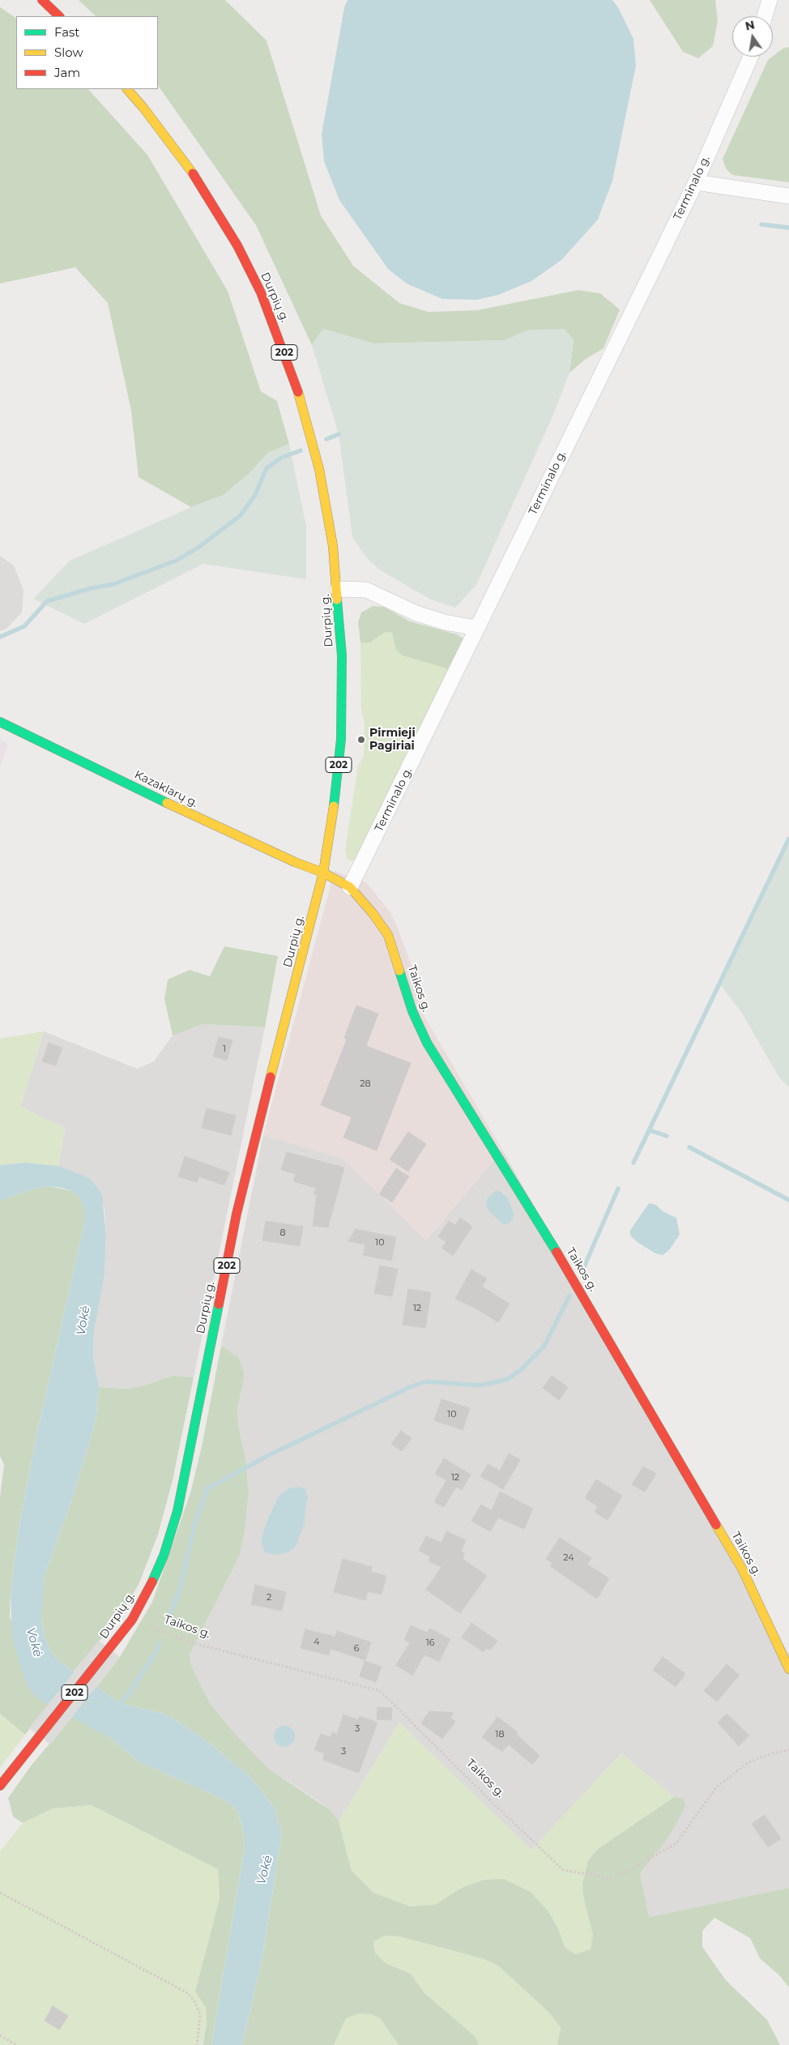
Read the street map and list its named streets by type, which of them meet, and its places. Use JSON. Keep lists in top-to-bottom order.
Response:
{
  "streets": {
    "main road": [
      "Durpių g.",
      "202",
      "Kazaklarų g.",
      "Taikos g."
    ],
    "street": ["Terminalo g."]
  },
  "crossings": [
    ["Terminalo g.", "Taikos g."],
    ["Durpių g.", "Kazaklarų g."],
    ["Durpių g.", "Taikos g."]
  ],
  "water": ["Vokė"],
  "places": ["Pirmieji Pagiriai"],
  "house_numbers": [
    "1",
    "28",
    "8",
    "10",
    "12",
    "10",
    "12",
    "24",
    "2",
    "4",
    "16",
    "6",
    "3",
    "18",
    "3"
  ],
  "legend": ["Fast", "Slow", "Jam"],
  "north": "top"
}
